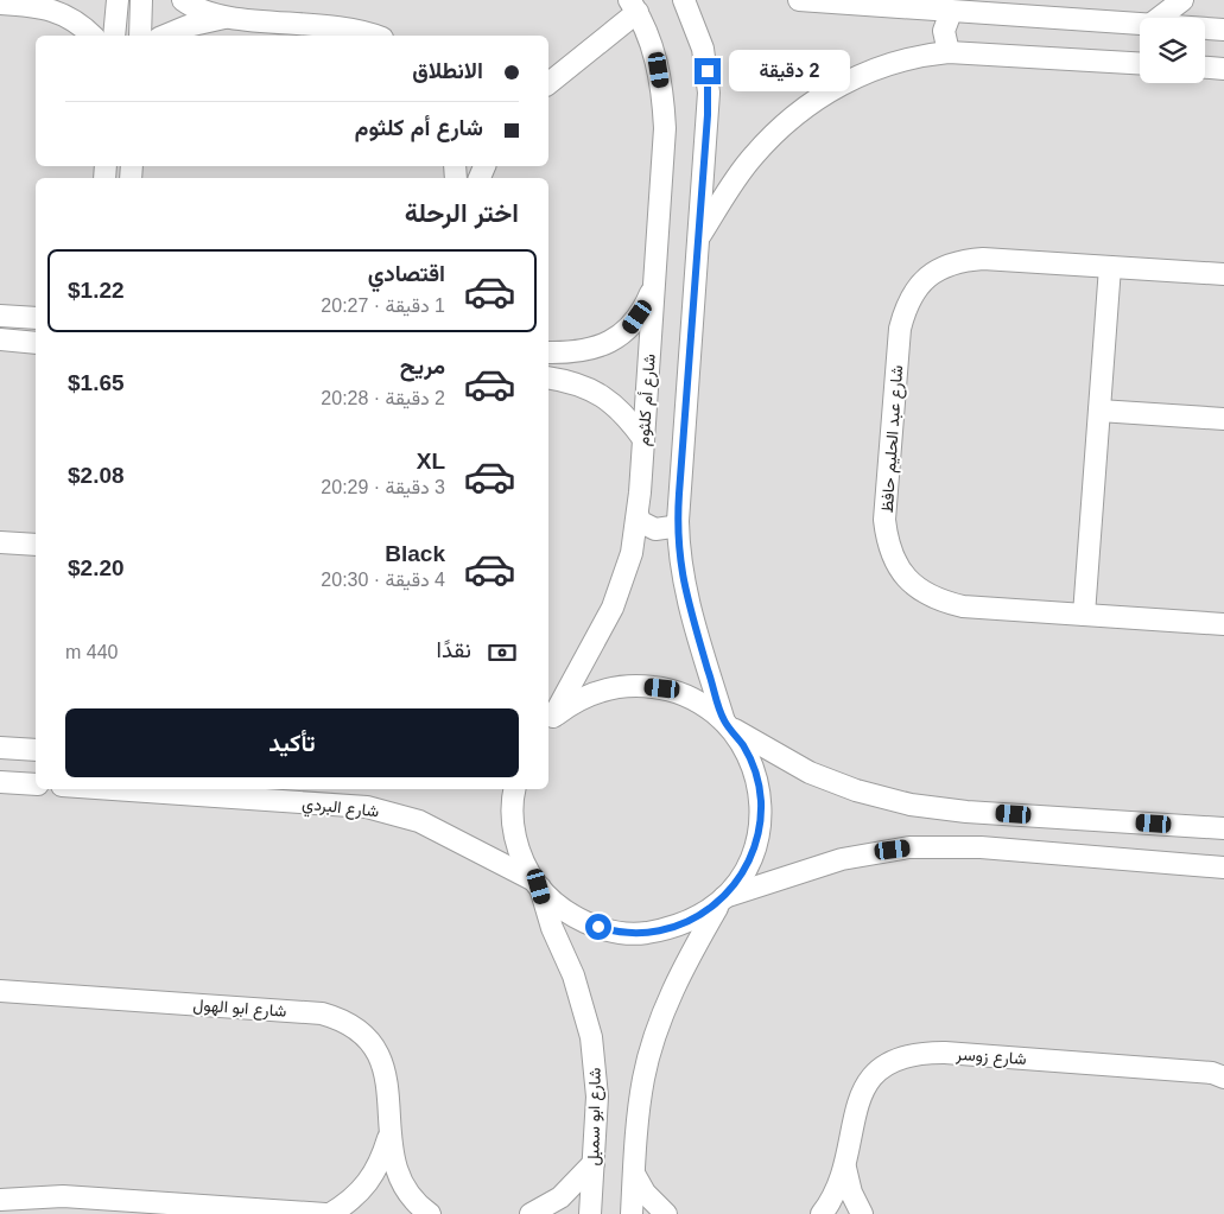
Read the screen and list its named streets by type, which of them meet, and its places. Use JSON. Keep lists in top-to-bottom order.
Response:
{
  "streets": {
    "street": [
      "شارع أم كلثوم",
      "شارع عبد الحليم حافظ",
      "شارع البردي",
      "شارع ابو الهول",
      "شارع زوسر",
      "شارع ابو سمبل"
    ]
  },
  "crossings": [
    ["شارع البردي", "شارع ابو سمبل"]
  ],
  "page": {
    "banner": ["الانطلاق", "شارع أم كلثوم"],
    "bubble": "2 دقيقة",
    "heading": "اختر الرحلة",
    "list": [
      {
        "name": "اقتصادي",
        "note": "1 دقيقة · 20:27",
        "value": "$1.22"
      },
      {
        "name": "مريح",
        "note": "2 دقيقة · 20:28",
        "value": "$1.65"
      },
      {
        "name": "XL",
        "note": "3 دقيقة · 20:29",
        "value": "$2.08"
      },
      {
        "name": "Black",
        "note": "4 دقيقة · 20:30",
        "value": "$2.20"
      }
    ],
    "pay": ["نقدًا", "440 m"],
    "buttons": "تأكيد"
  }
}
